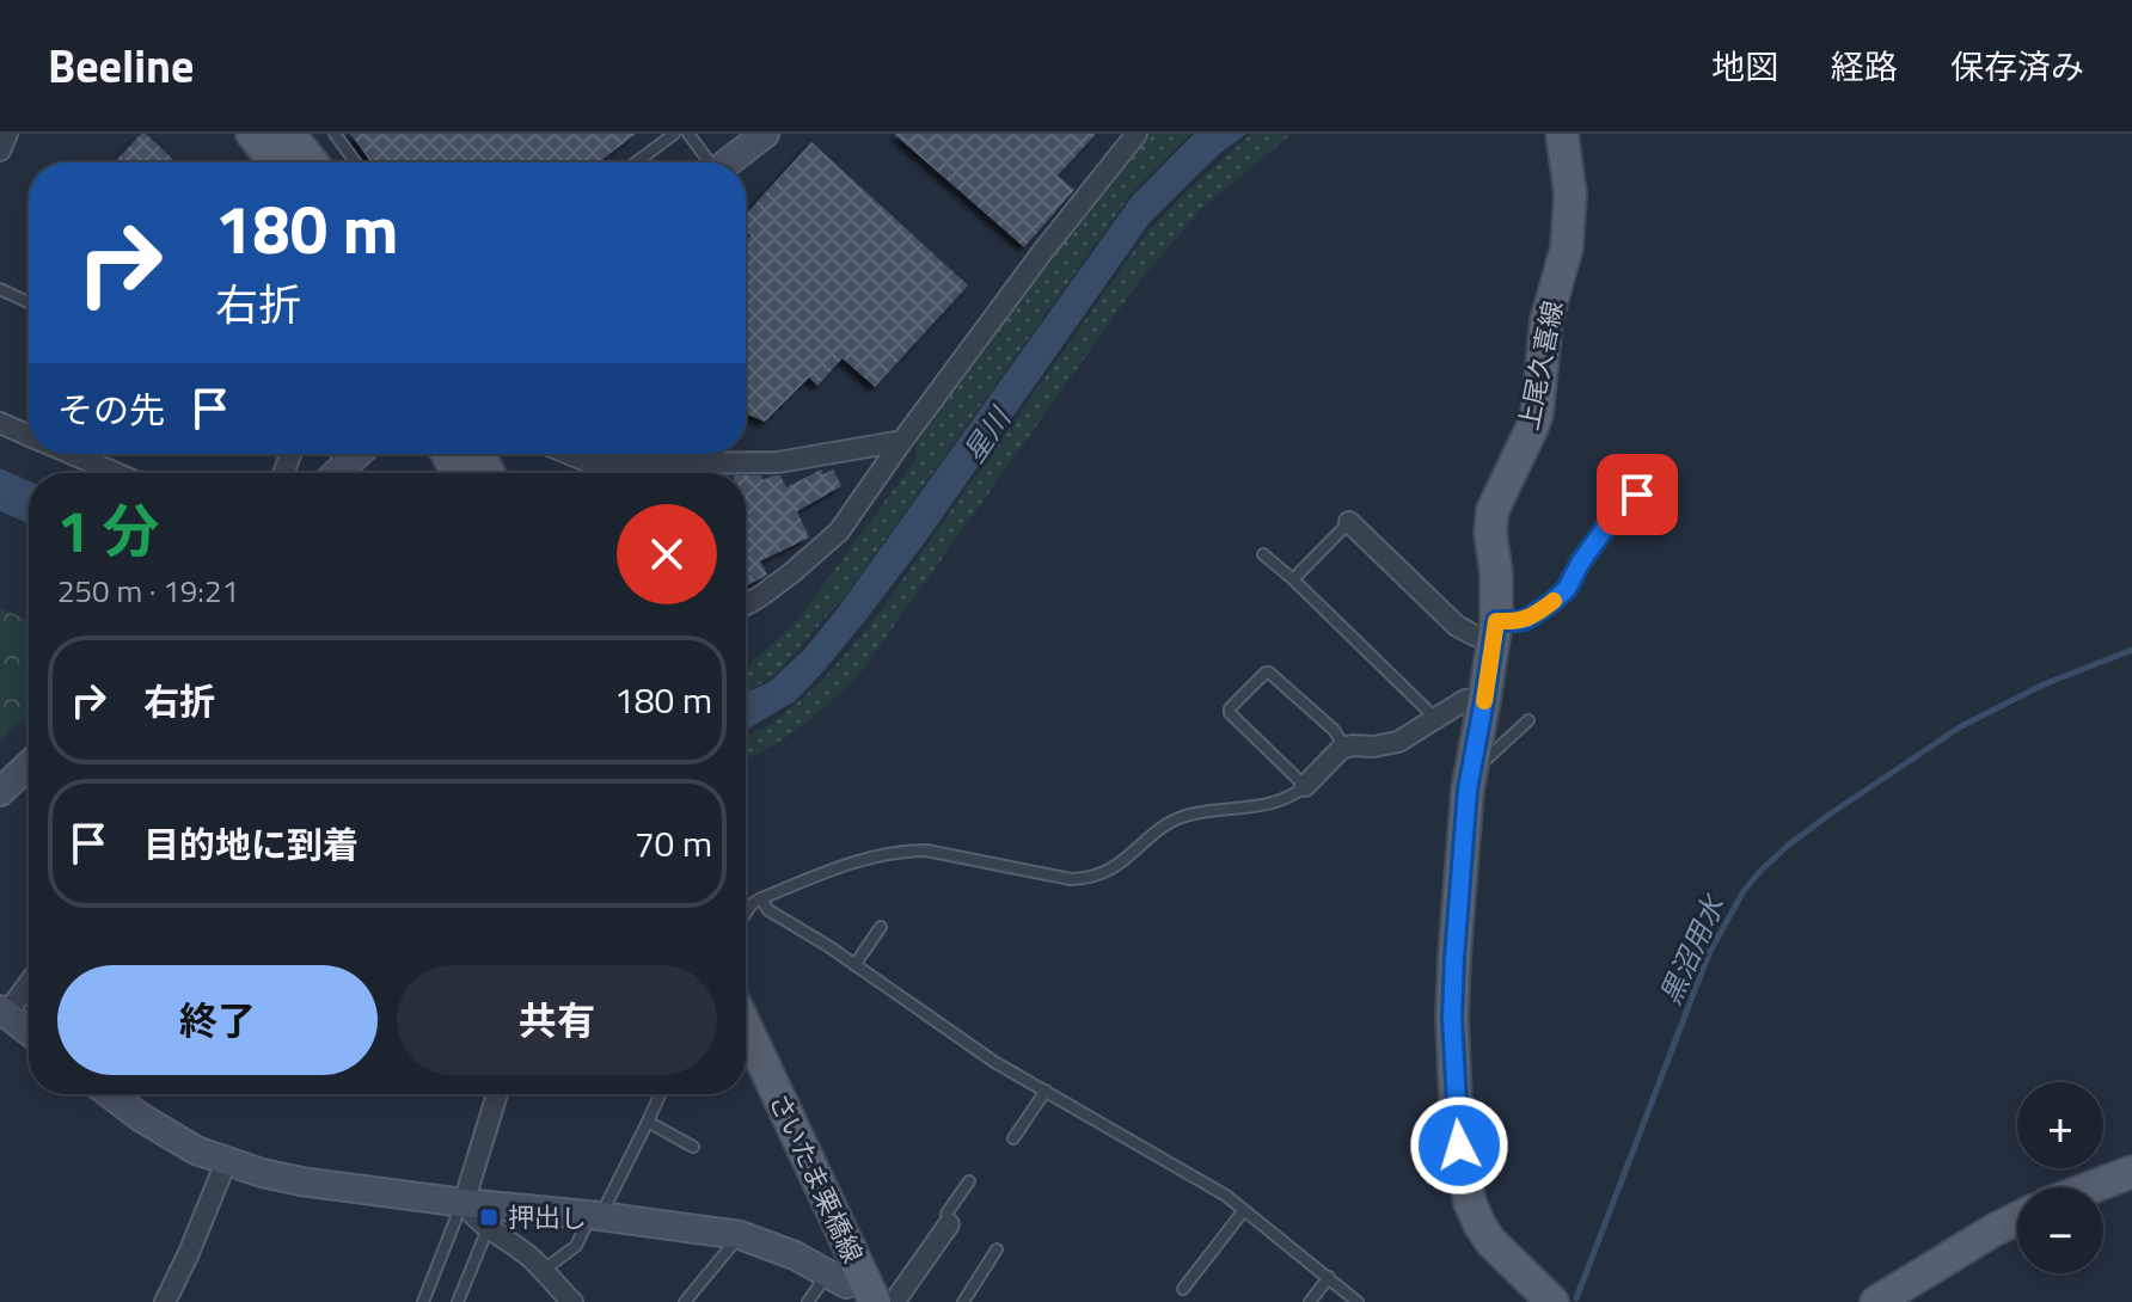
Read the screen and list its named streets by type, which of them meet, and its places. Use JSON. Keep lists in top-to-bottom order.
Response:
{
  "streets": {
    "main road": ["上尾久喜線", "さいたま栗橋線"]
  },
  "water": ["星川", "黒沼用水"],
  "places": {
    "transit": ["押出し"]
  },
  "page": {
    "header": "Beeline",
    "nav": ["地図", "経路", "保存済み"],
    "turn": ["180 m", "右折"],
    "then": "その先",
    "heading": ["1 分", "250 m · 19:21"],
    "list": [
      {
        "name": "右折",
        "value": "180 m"
      },
      {
        "name": "目的地に到着",
        "value": "70 m"
      }
    ],
    "buttons": ["終了", "共有"],
    "map_buttons": ["+", "−"]
  }
}
